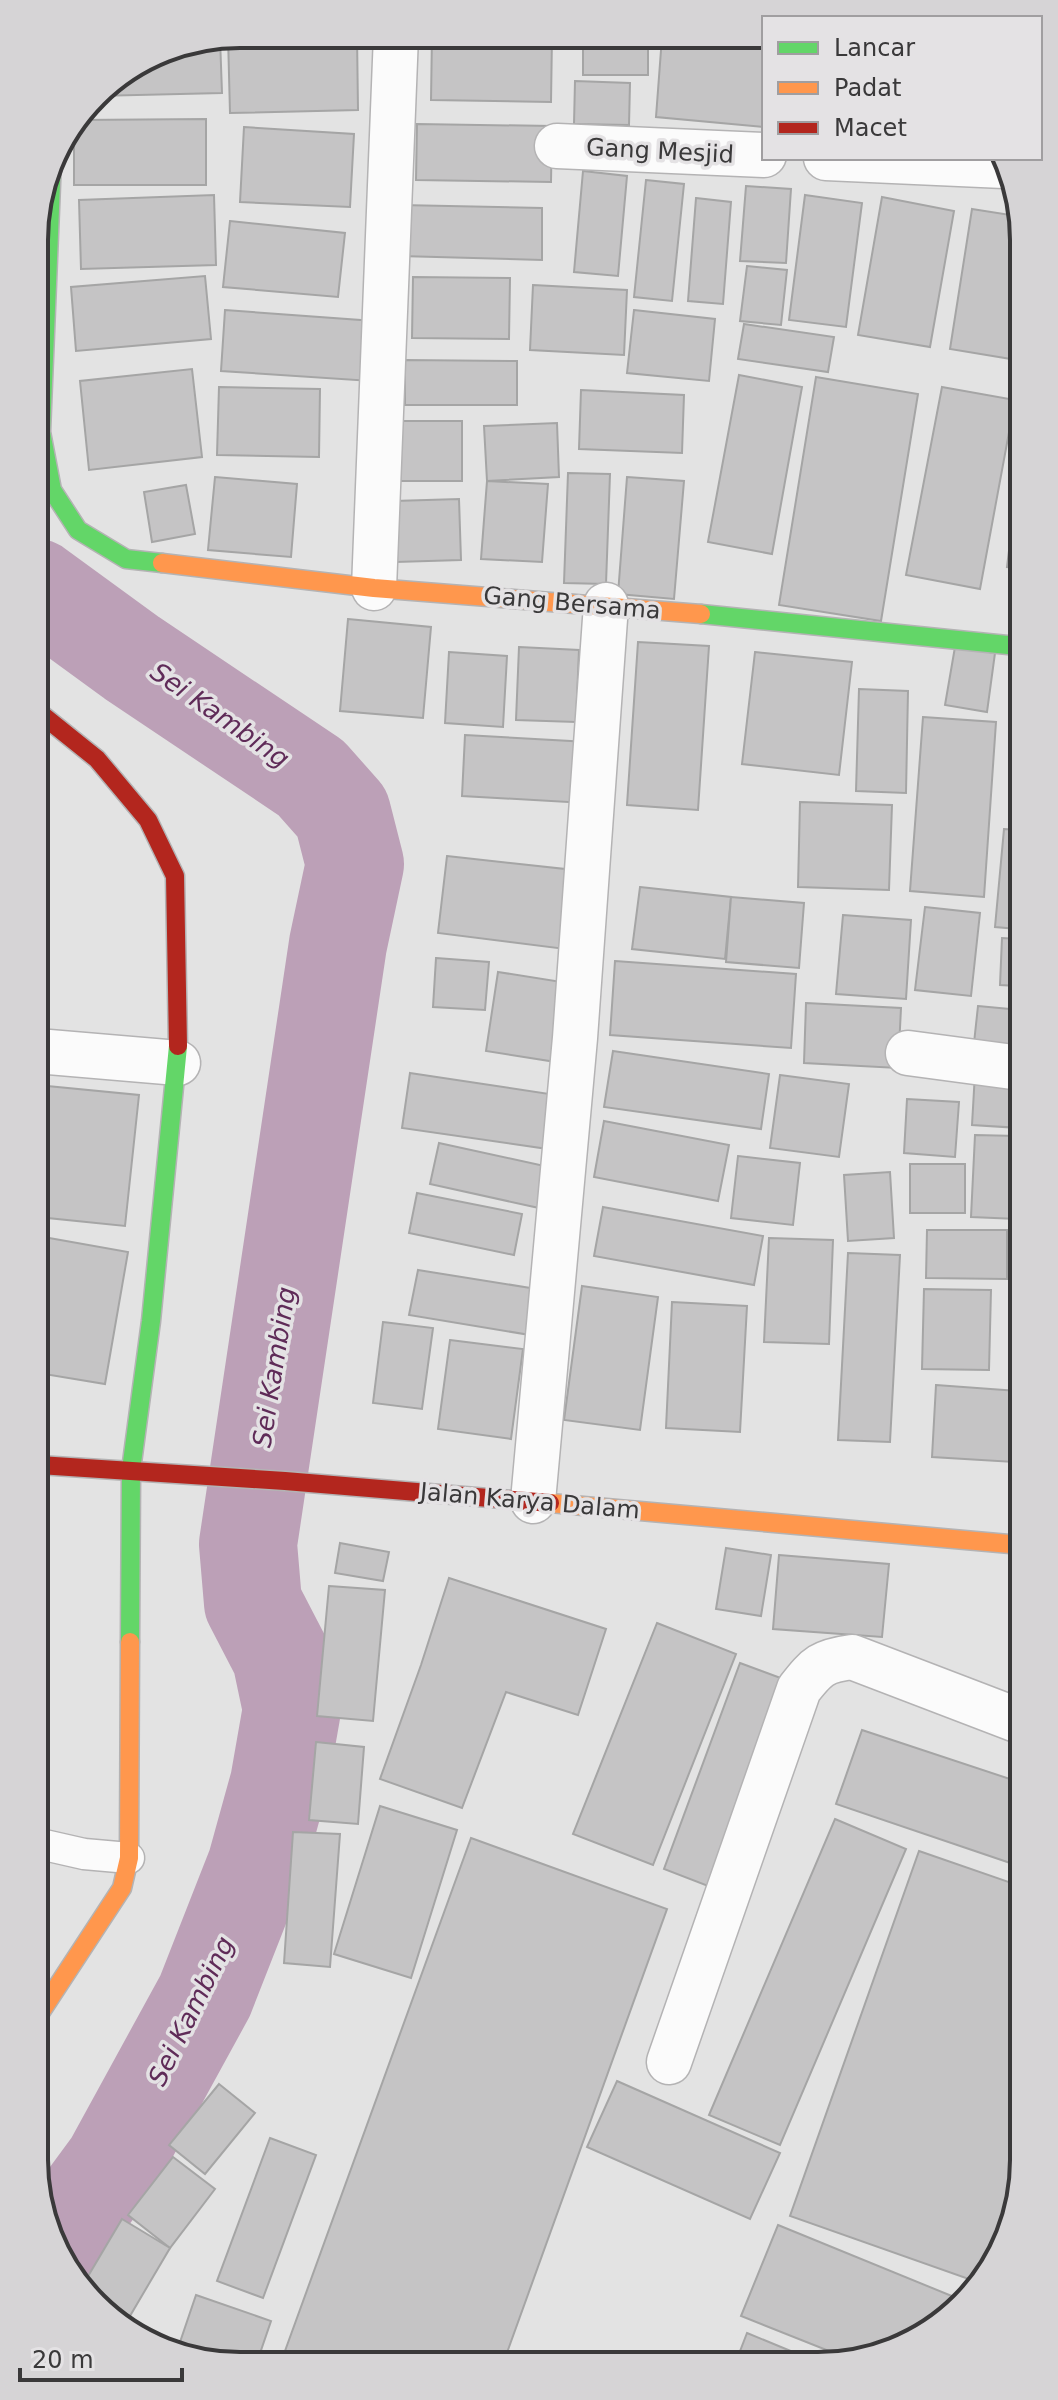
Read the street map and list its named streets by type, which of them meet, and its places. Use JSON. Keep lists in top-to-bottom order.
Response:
{
  "streets": {
    "street": ["Gang Mesjid", "Gang Bersama", "Jalan Karya Dalam"]
  },
  "water": ["Sei Kambing"],
  "legend": ["Lancar", "Padat", "Macet"],
  "scale_bar": "20 m"
}
